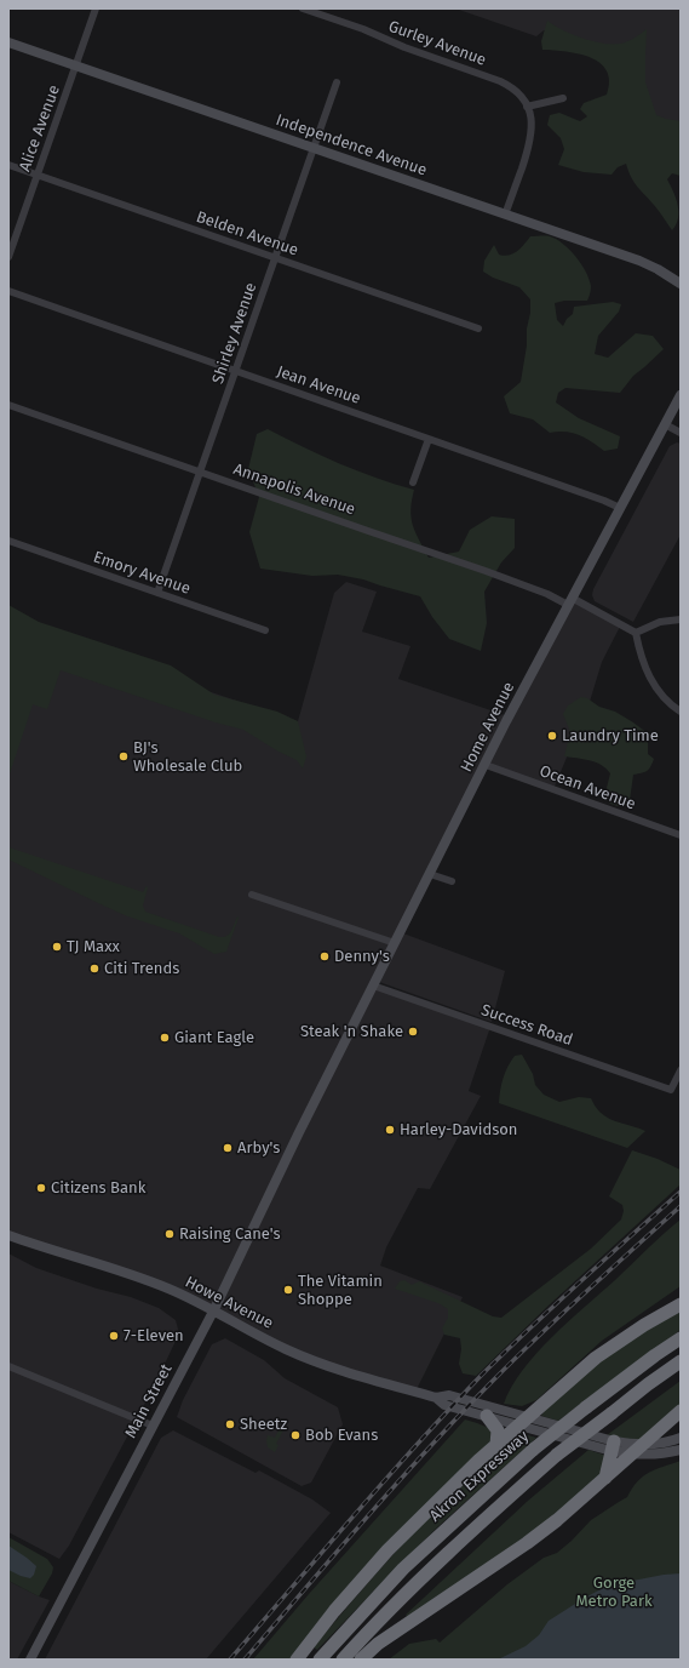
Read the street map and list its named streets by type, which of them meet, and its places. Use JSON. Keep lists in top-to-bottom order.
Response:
{
  "streets": {
    "highway": ["Akron Expressway"],
    "street": [
      "Gurley Avenue",
      "Alice Avenue",
      "Independence Avenue",
      "Belden Avenue",
      "Shirley Avenue",
      "Jean Avenue",
      "Annapolis Avenue",
      "Emory Avenue",
      "Home Avenue",
      "Ocean Avenue",
      "Success Road",
      "Howe Avenue",
      "Main Street"
    ]
  },
  "crossings": [
    ["Gurley Avenue", "Independence Avenue"],
    ["Alice Avenue", "Independence Avenue"],
    ["Alice Avenue", "Belden Avenue"],
    ["Independence Avenue", "Shirley Avenue"],
    ["Belden Avenue", "Shirley Avenue"],
    ["Shirley Avenue", "Jean Avenue"],
    ["Shirley Avenue", "Annapolis Avenue"],
    ["Shirley Avenue", "Emory Avenue"],
    ["Jean Avenue", "Home Avenue"],
    ["Annapolis Avenue", "Home Avenue"],
    ["Home Avenue", "Ocean Avenue"],
    ["Home Avenue", "Success Road"],
    ["Home Avenue", "Main Street"],
    ["Howe Avenue", "Main Street"]
  ],
  "parks": ["Gorge Metro Park"],
  "places": [
    "Laundry Time",
    "BJ's Wholesale Club",
    "TJ Maxx",
    "Denny's",
    "Citi Trends",
    "Steak 'n Shake",
    "Giant Eagle",
    "Harley-Davidson",
    "Arby's",
    "Citizens Bank",
    "Raising Cane's",
    "The Vitamin Shoppe",
    "7-Eleven",
    "Sheetz",
    "Bob Evans"
  ]
}
